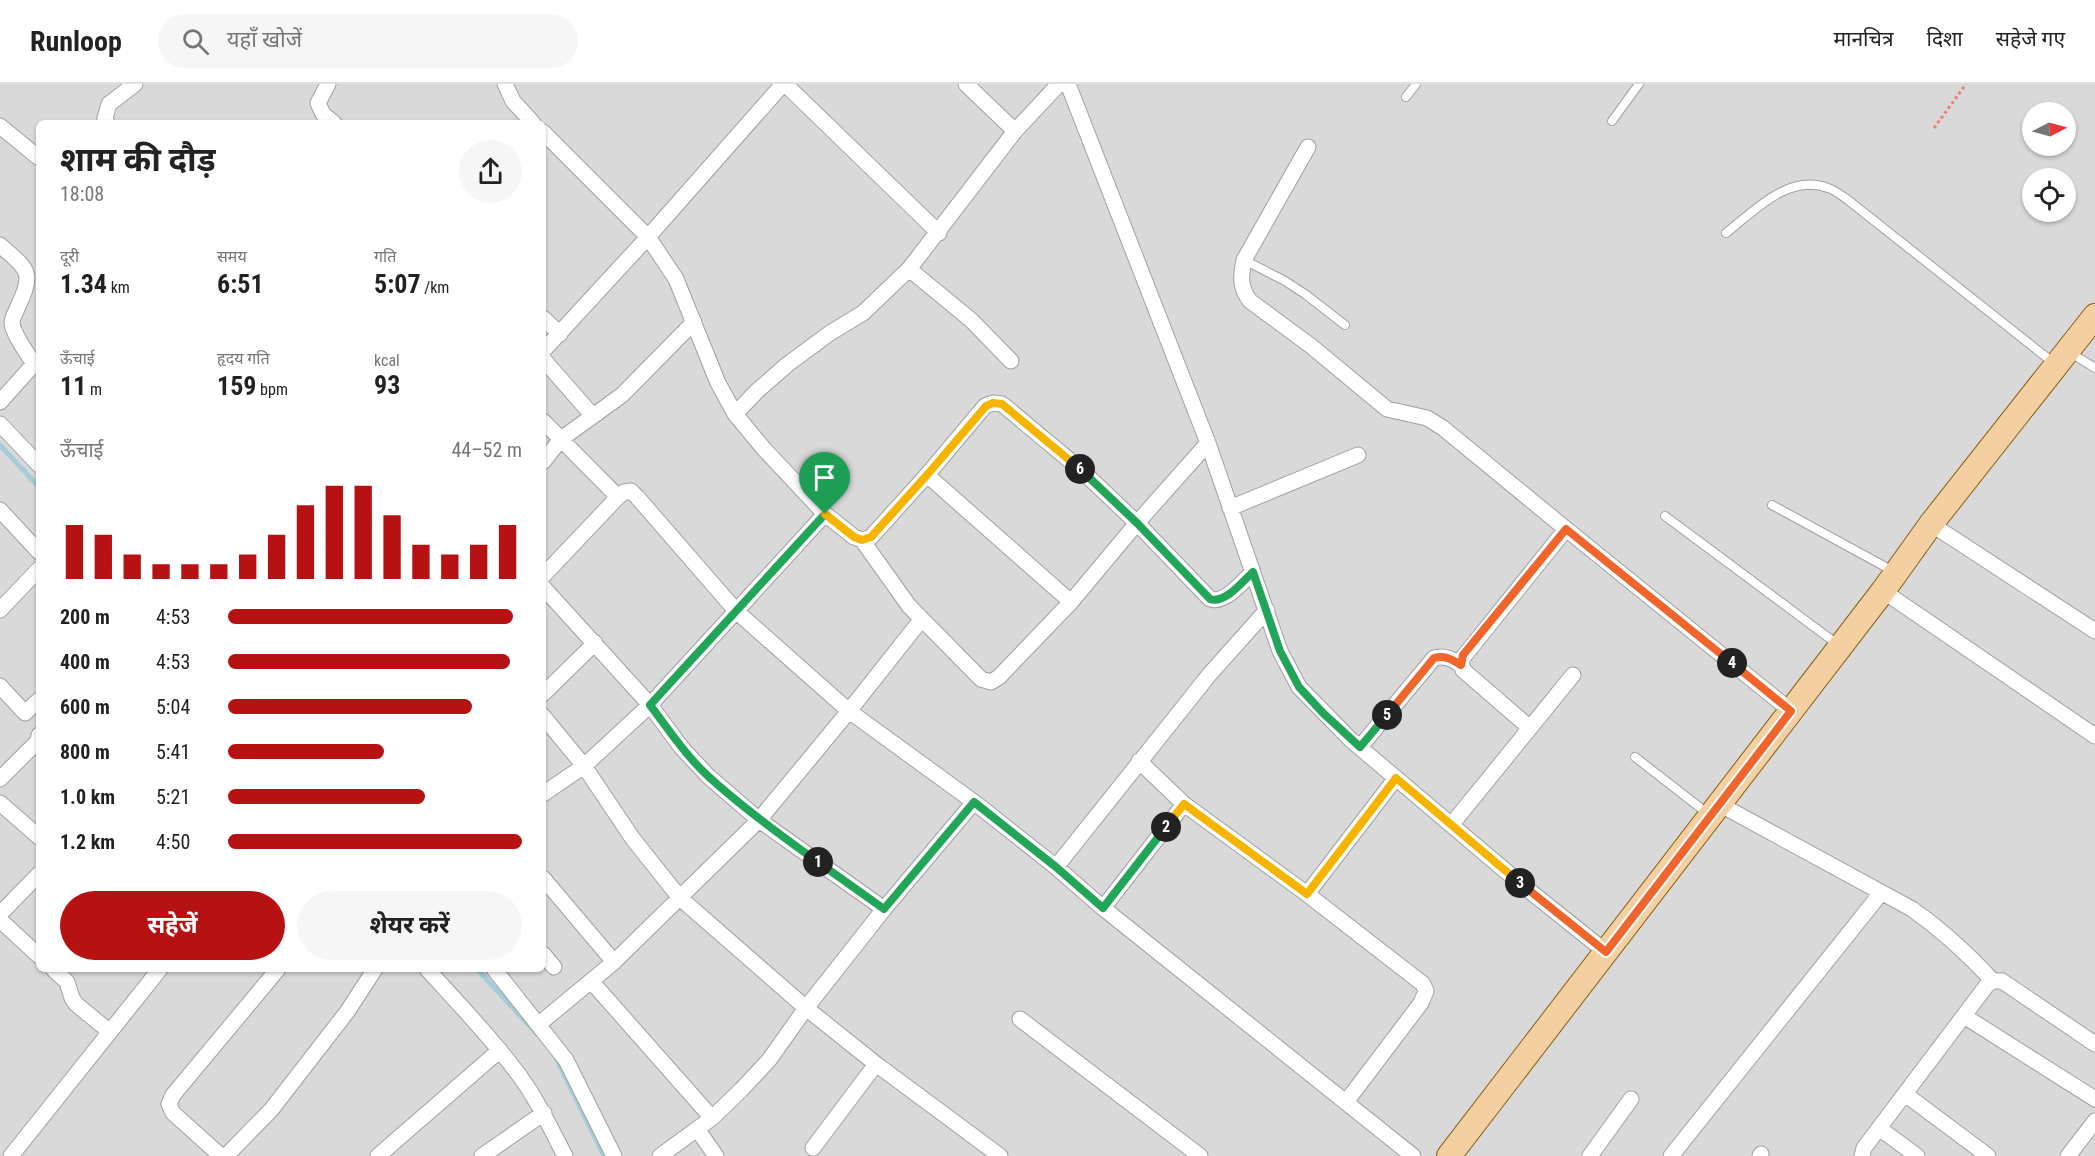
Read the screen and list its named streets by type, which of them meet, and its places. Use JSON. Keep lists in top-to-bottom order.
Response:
{
  "north": "right",
  "page": {
    "header": "Runloop",
    "search": "यहाँ खोजें",
    "nav": ["मानचित्र", "दिशा", "सहेजे गए"],
    "heading": ["शाम की दौड़", "18:08"],
    "stats": [
      ["दूरी", "1.34 km"],
      ["समय", "6:51"],
      ["गति", "5:07 /km"],
      ["ऊँचाई", "11 m"],
      ["हृदय गति", "159 bpm"],
      ["kcal", "93"]
    ],
    "chart": ["ऊँचाई", "44–52 m"],
    "pins": [
      "6",
      "4",
      "5",
      "2",
      "1",
      "3"
    ],
    "list": [
      {
        "name": "200 m",
        "note": "4:53"
      },
      {
        "name": "400 m",
        "note": "4:53"
      },
      {
        "name": "600 m",
        "note": "5:04"
      },
      {
        "name": "800 m",
        "note": "5:41"
      },
      {
        "name": "1.0 km",
        "note": "5:21"
      },
      {
        "name": "1.2 km",
        "note": "4:50"
      }
    ],
    "buttons": ["सहेजें", "शेयर करें"]
  }
}
